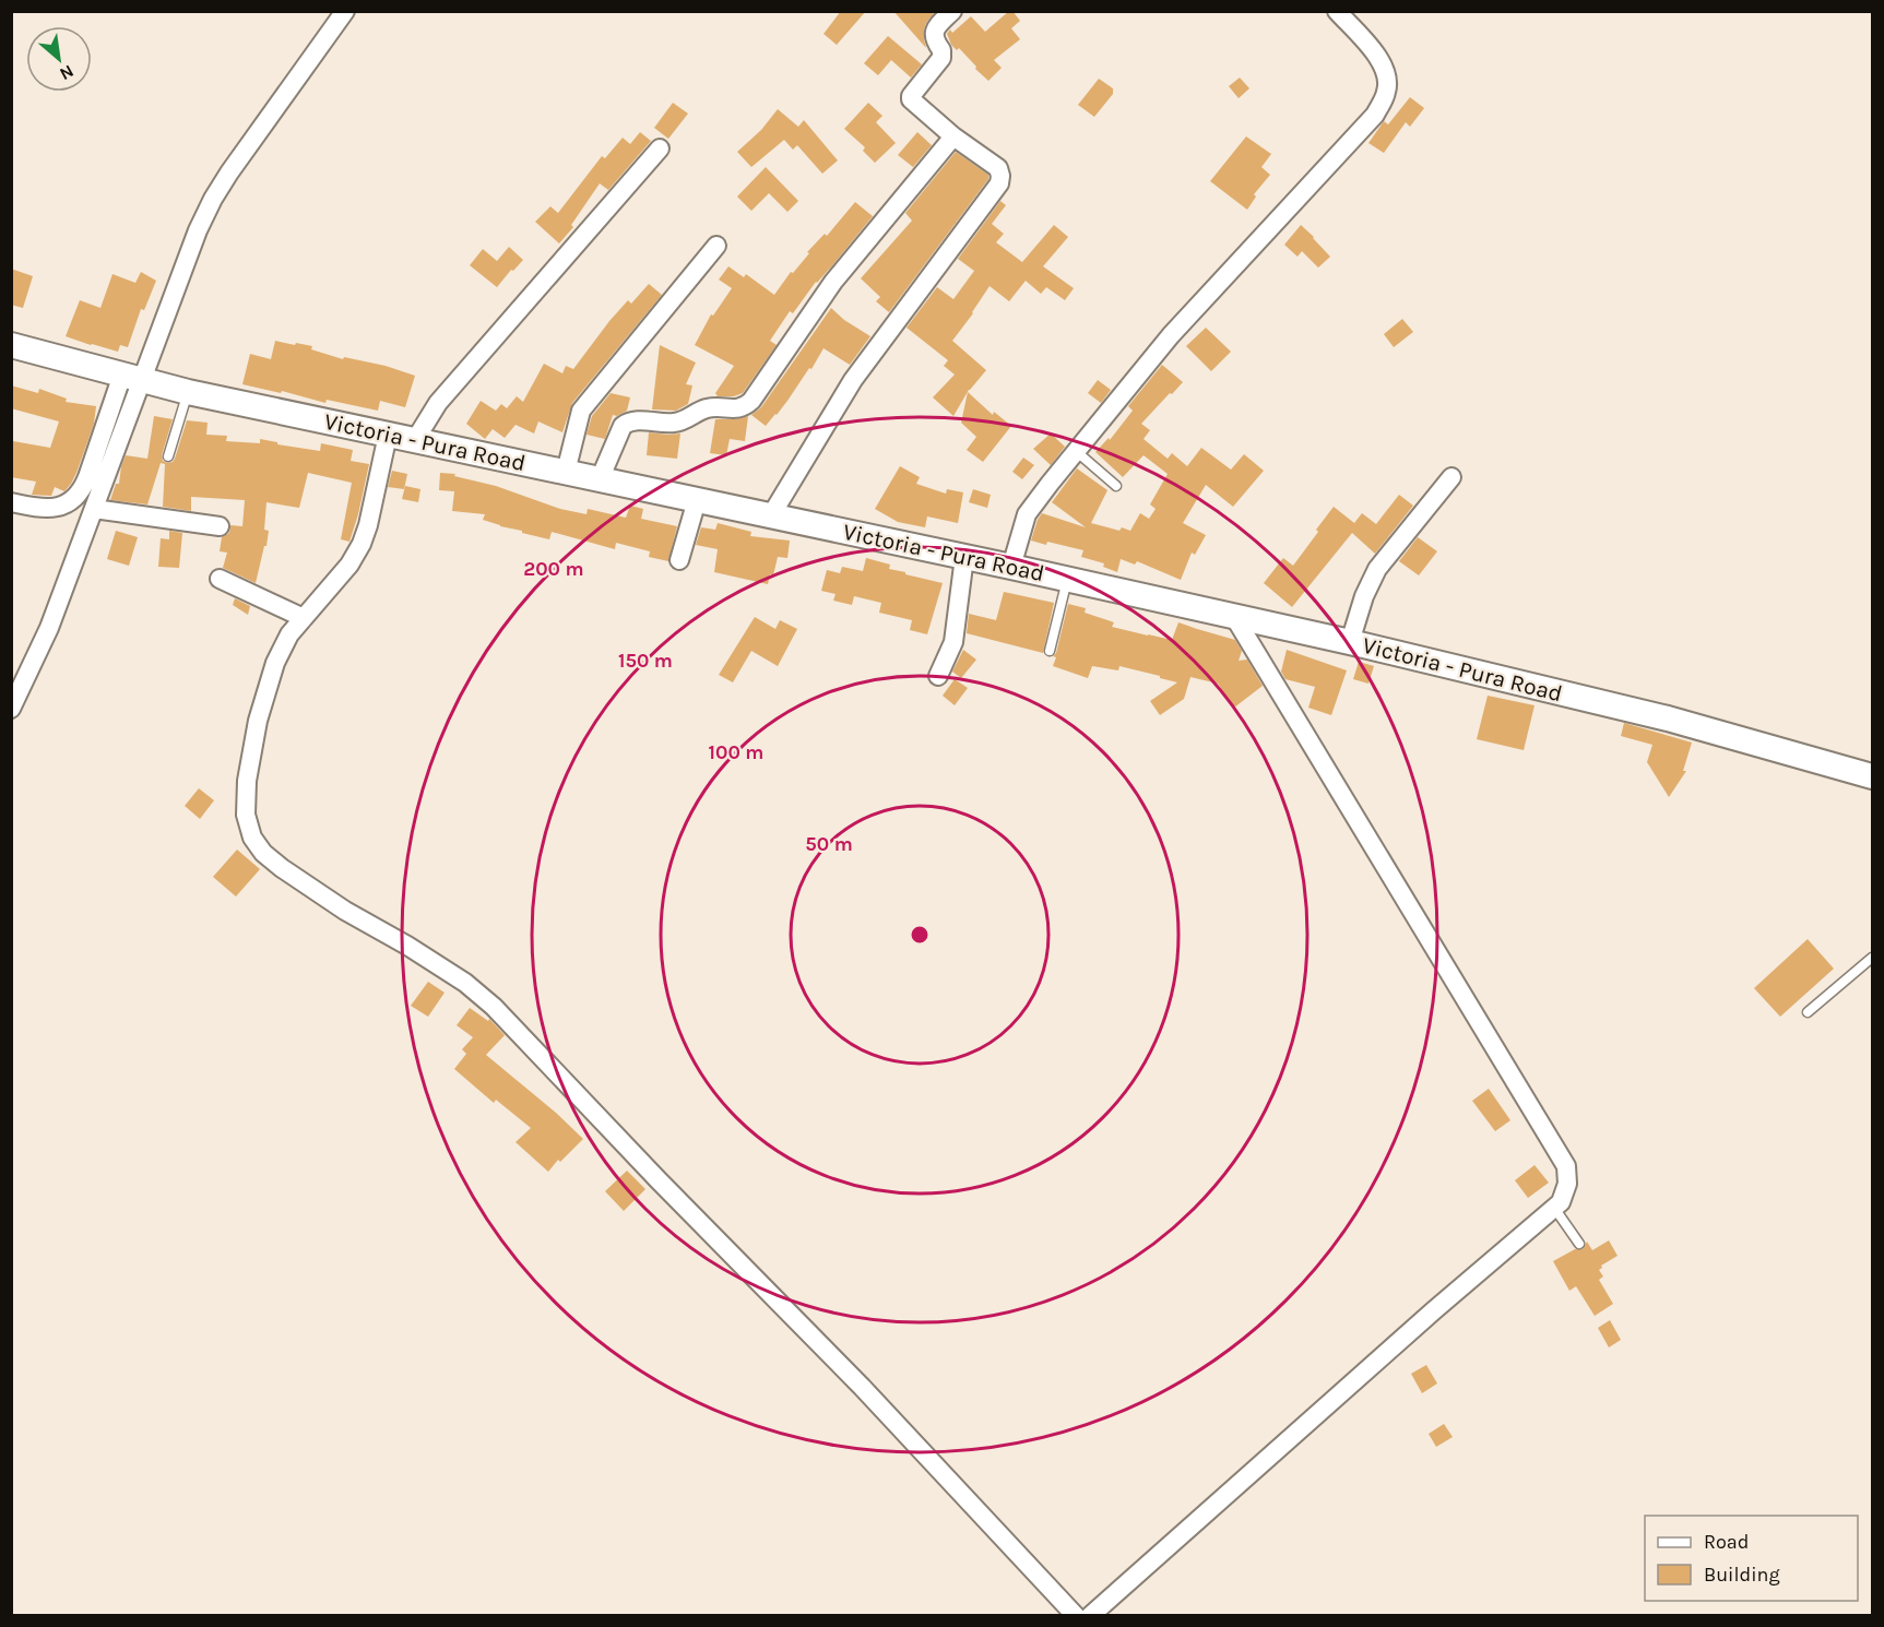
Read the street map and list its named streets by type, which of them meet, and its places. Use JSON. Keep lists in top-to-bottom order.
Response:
{
  "streets": {
    "main road": ["Victoria - Pura Road"]
  },
  "legend": ["Road", "Building"],
  "north": "bottom right",
  "rings": [
    "200 m",
    "150 m",
    "100 m",
    "50 m"
  ]
}
